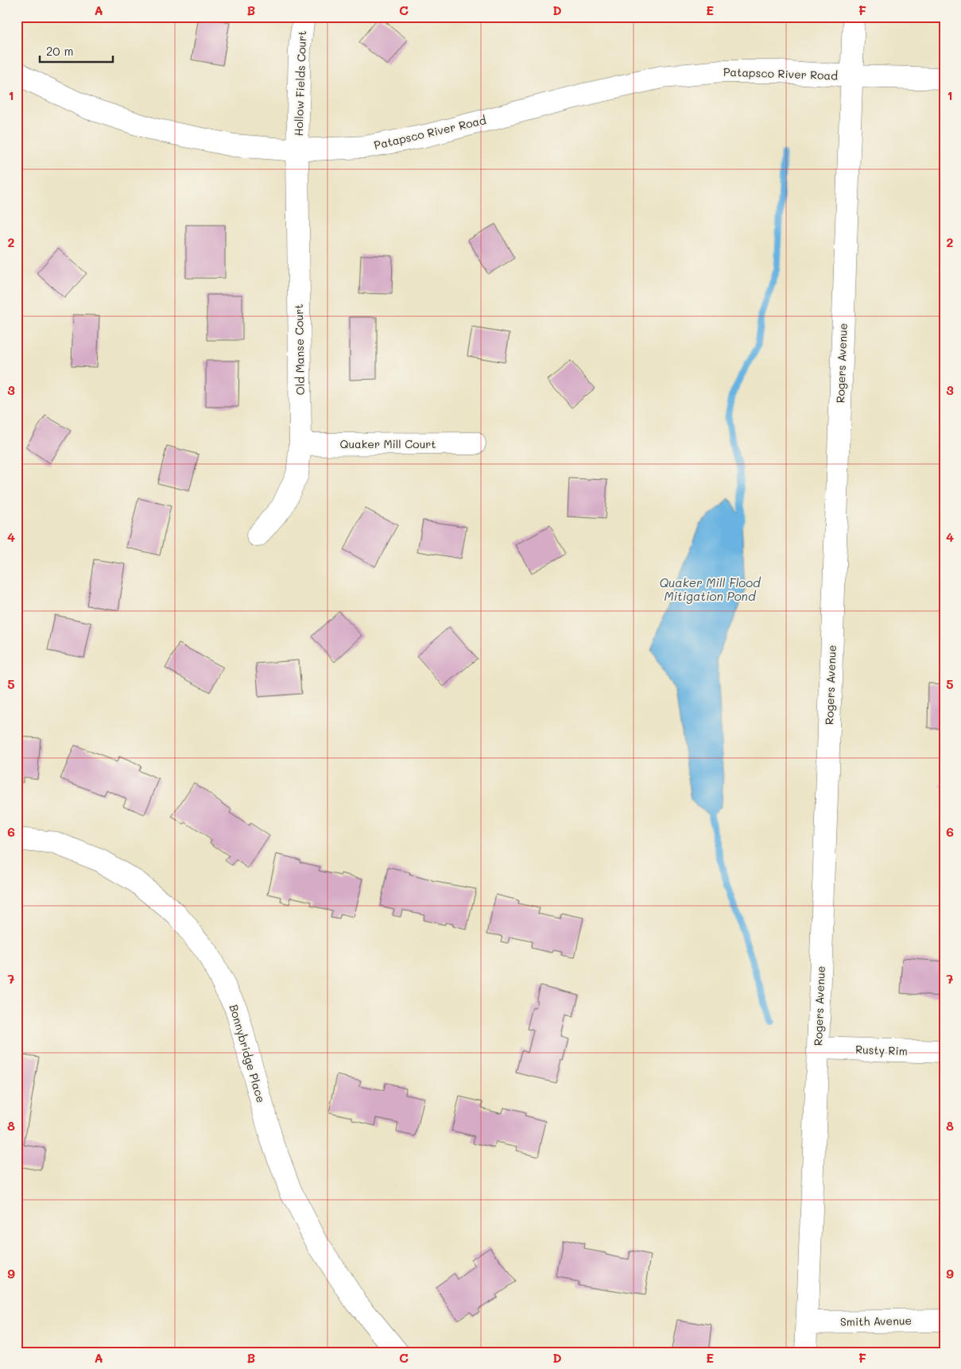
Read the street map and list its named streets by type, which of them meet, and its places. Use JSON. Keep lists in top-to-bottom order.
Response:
{
  "streets": {
    "street": [
      "Patapsco River Road",
      "Hollow Fields Court",
      "Old Manse Court",
      "Rogers Avenue",
      "Quaker Mill Court",
      "Rusty Rim",
      "Bonnybridge Place",
      "Smith Avenue"
    ]
  },
  "crossings": [
    ["Patapsco River Road", "Hollow Fields Court"],
    ["Patapsco River Road", "Old Manse Court"],
    ["Patapsco River Road", "Rogers Avenue"],
    ["Hollow Fields Court", "Old Manse Court"],
    ["Old Manse Court", "Quaker Mill Court"],
    ["Rogers Avenue", "Rusty Rim"],
    ["Rogers Avenue", "Smith Avenue"]
  ],
  "water": ["Quaker Mill Flood Mitigation Pond"],
  "scale_bar": "20 m",
  "grid": {
    "columns": [
      "A",
      "B",
      "C",
      "D",
      "E",
      "F"
    ],
    "rows": [
      "1",
      "2",
      "3",
      "4",
      "5",
      "6",
      "7",
      "8",
      "9"
    ]
  }
}
